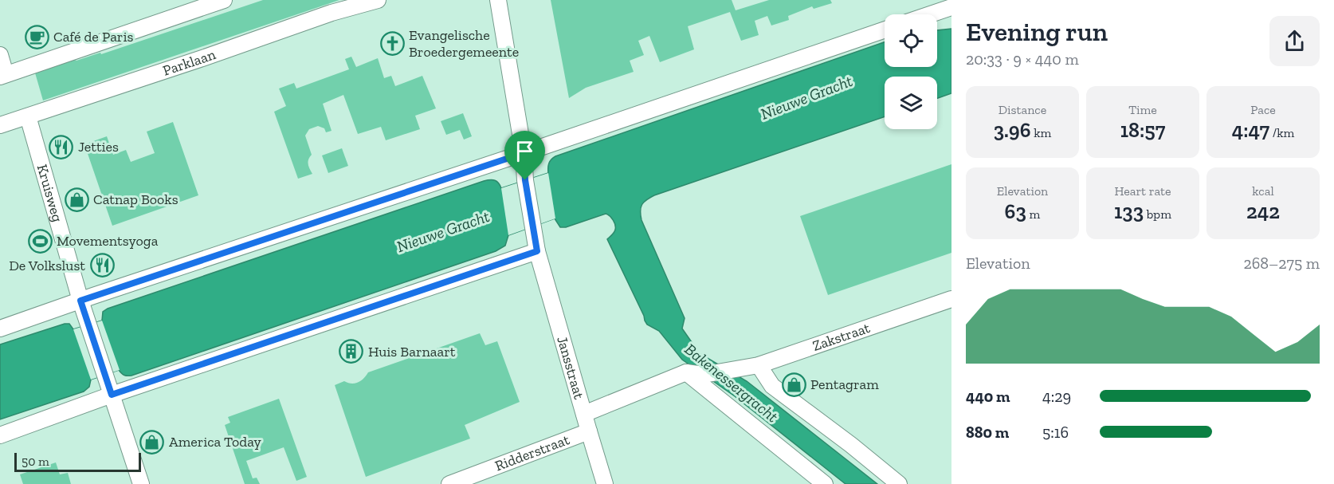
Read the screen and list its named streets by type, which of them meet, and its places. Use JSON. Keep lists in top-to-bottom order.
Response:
{
  "streets": {
    "street": [
      "Parklaan",
      "Kruisweg",
      "Zakstraat",
      "Jansstraat",
      "Ridderstraat"
    ]
  },
  "crossings": [
    ["Parklaan", "Kruisweg"],
    ["Jansstraat", "Ridderstraat"]
  ],
  "water": ["Nieuwe Gracht", "Bakenessergracht"],
  "places": {
    "cafe": ["Café de Paris"],
    "church": ["Evangelische Broedergemeente"],
    "restaurant": ["Jetties", "De Volkslust"],
    "shop": ["Catnap Books", "Pentagram", "America Today"],
    "sports": ["Movementsyoga"],
    "building": ["Huis Barnaart"]
  },
  "scale_bar": "50 m",
  "page": {
    "heading": ["Evening run", "20:33 · 9 × 440 m"],
    "stats": [
      ["Distance", "3.96 km"],
      ["Time", "18:57"],
      ["Pace", "4:47 /km"],
      ["Elevation", "63 m"],
      ["Heart rate", "133 bpm"],
      ["kcal", "242"]
    ],
    "chart": ["Elevation", "268–275 m"],
    "list": [
      {
        "name": "440 m",
        "note": "4:29"
      },
      {
        "name": "880 m",
        "note": "5:16"
      }
    ],
    "scale": "50 m"
  }
}
